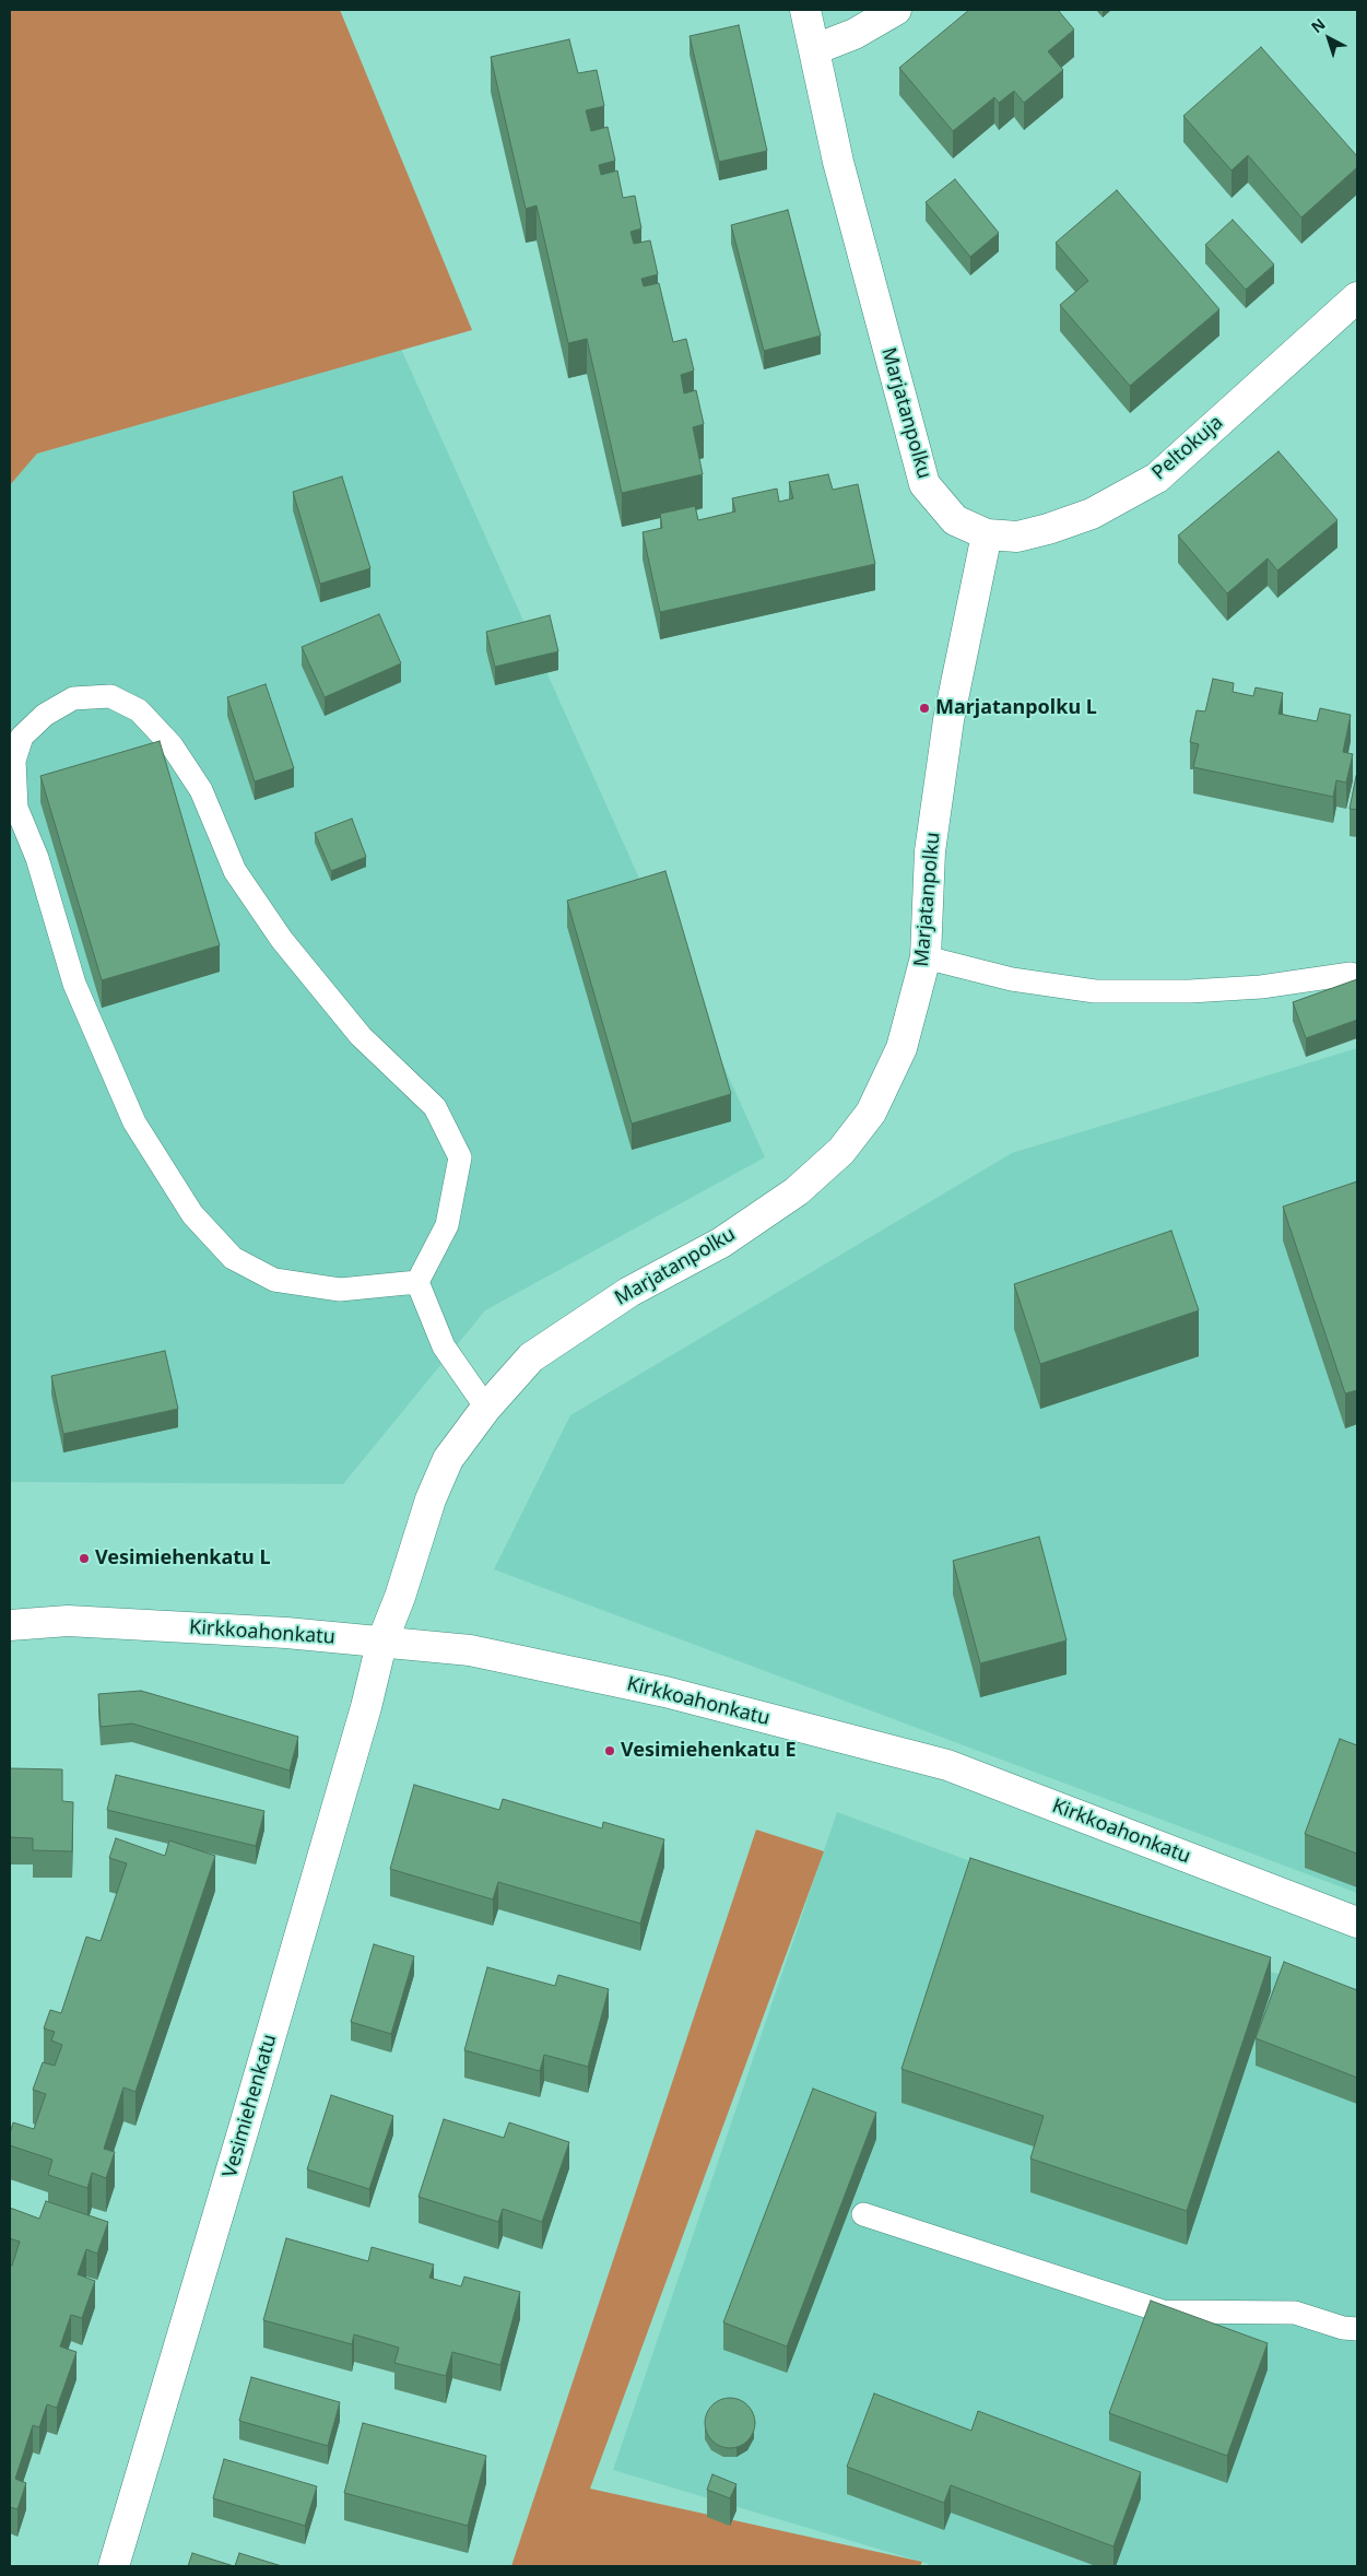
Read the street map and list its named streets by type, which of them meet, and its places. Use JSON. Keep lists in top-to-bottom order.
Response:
{
  "streets": {
    "street": [
      "Marjatanpolku",
      "Peltokuja",
      "Kirkkoahonkatu",
      "Vesimiehenkatu"
    ]
  },
  "crossings": [
    ["Marjatanpolku", "Peltokuja"],
    ["Marjatanpolku", "Kirkkoahonkatu"],
    ["Marjatanpolku", "Vesimiehenkatu"],
    ["Kirkkoahonkatu", "Vesimiehenkatu"]
  ],
  "places": ["Marjatanpolku L", "Vesimiehenkatu L", "Vesimiehenkatu E"],
  "north": "top left"
}
